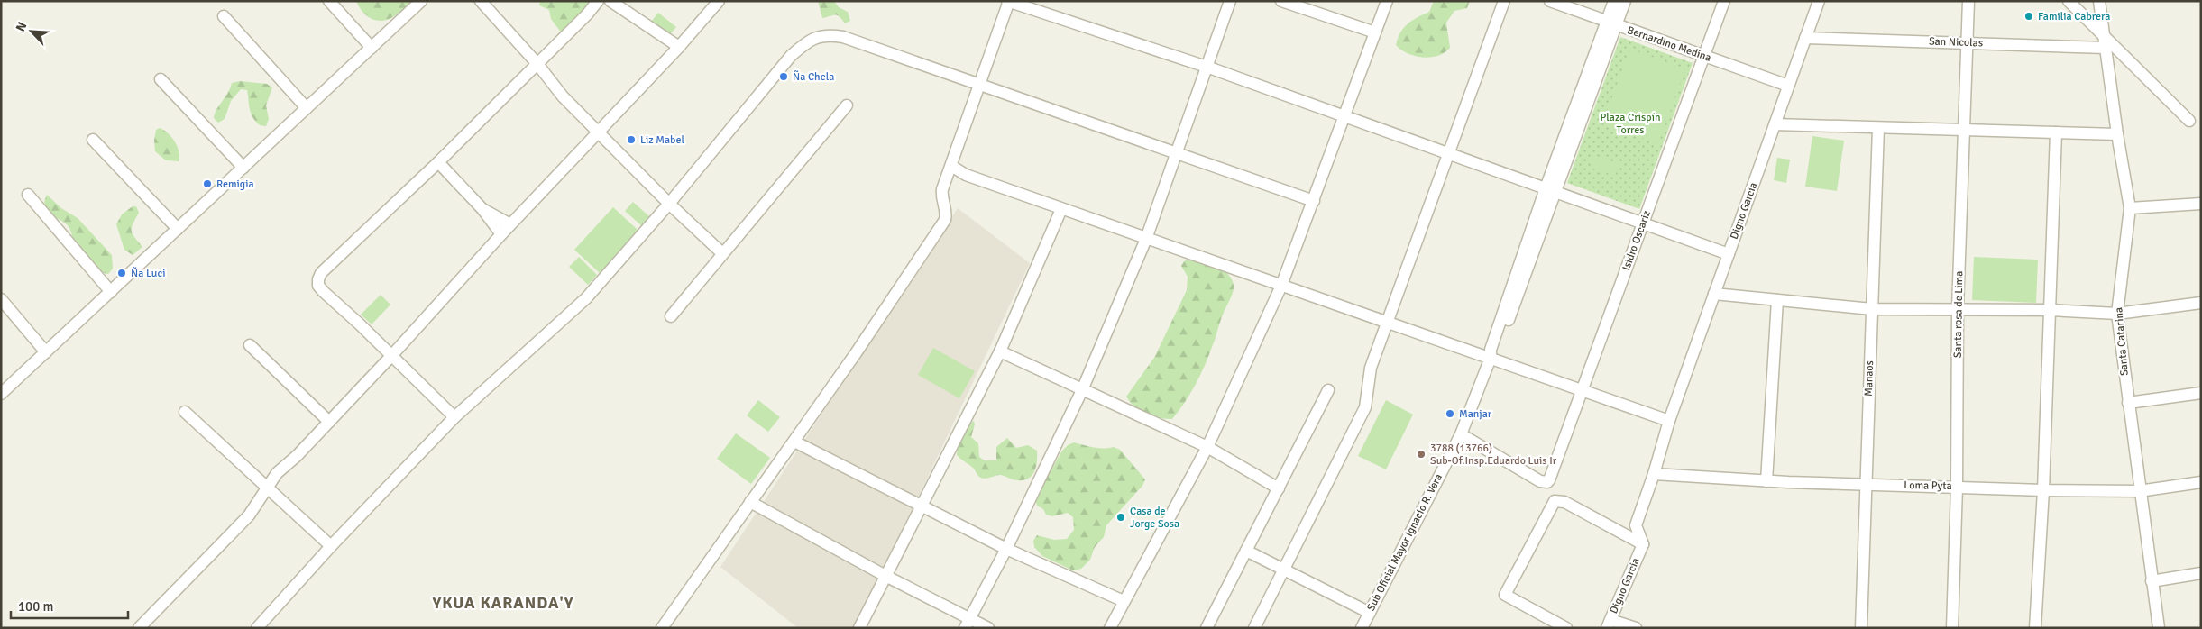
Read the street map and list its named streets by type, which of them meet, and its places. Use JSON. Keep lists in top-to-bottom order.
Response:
{
  "streets": {
    "street": [
      "San Nicolas",
      "Bernardino Medina",
      "Digno Garcia",
      "Isidro Oscariz",
      "Santa rosa de Lima",
      "Santa Catarina",
      "Manaos",
      "Loma Pyta",
      "Sub Oficial Mayor Ignacio R. Vera"
    ]
  },
  "crossings": [
    ["San Nicolas", "Digno Garcia"],
    ["San Nicolas", "Santa rosa de Lima"],
    ["San Nicolas", "Santa Catarina"],
    ["Bernardino Medina", "Digno Garcia"],
    ["Bernardino Medina", "Isidro Oscariz"],
    ["Bernardino Medina", "Sub Oficial Mayor Ignacio R. Vera"],
    ["Digno Garcia", "Loma Pyta"],
    ["Isidro Oscariz", "Sub Oficial Mayor Ignacio R. Vera"],
    ["Santa rosa de Lima", "Loma Pyta"],
    ["Santa Catarina", "Loma Pyta"],
    ["Manaos", "Loma Pyta"]
  ],
  "districts": ["YKUA KARANDA'Y"],
  "parks": ["Plaza Crispín Torres"],
  "places": [
    "Familia Cabrera",
    "Ña Chela",
    "Liz Mabel",
    "Remigia",
    "Ña Luci",
    "Manjar",
    "3788 (13766) Sub-Of.Insp.Eduardo Luis Ir",
    "Casa de Jorge Sosa"
  ],
  "scale_bar": "100 m",
  "north": "top left"
}
